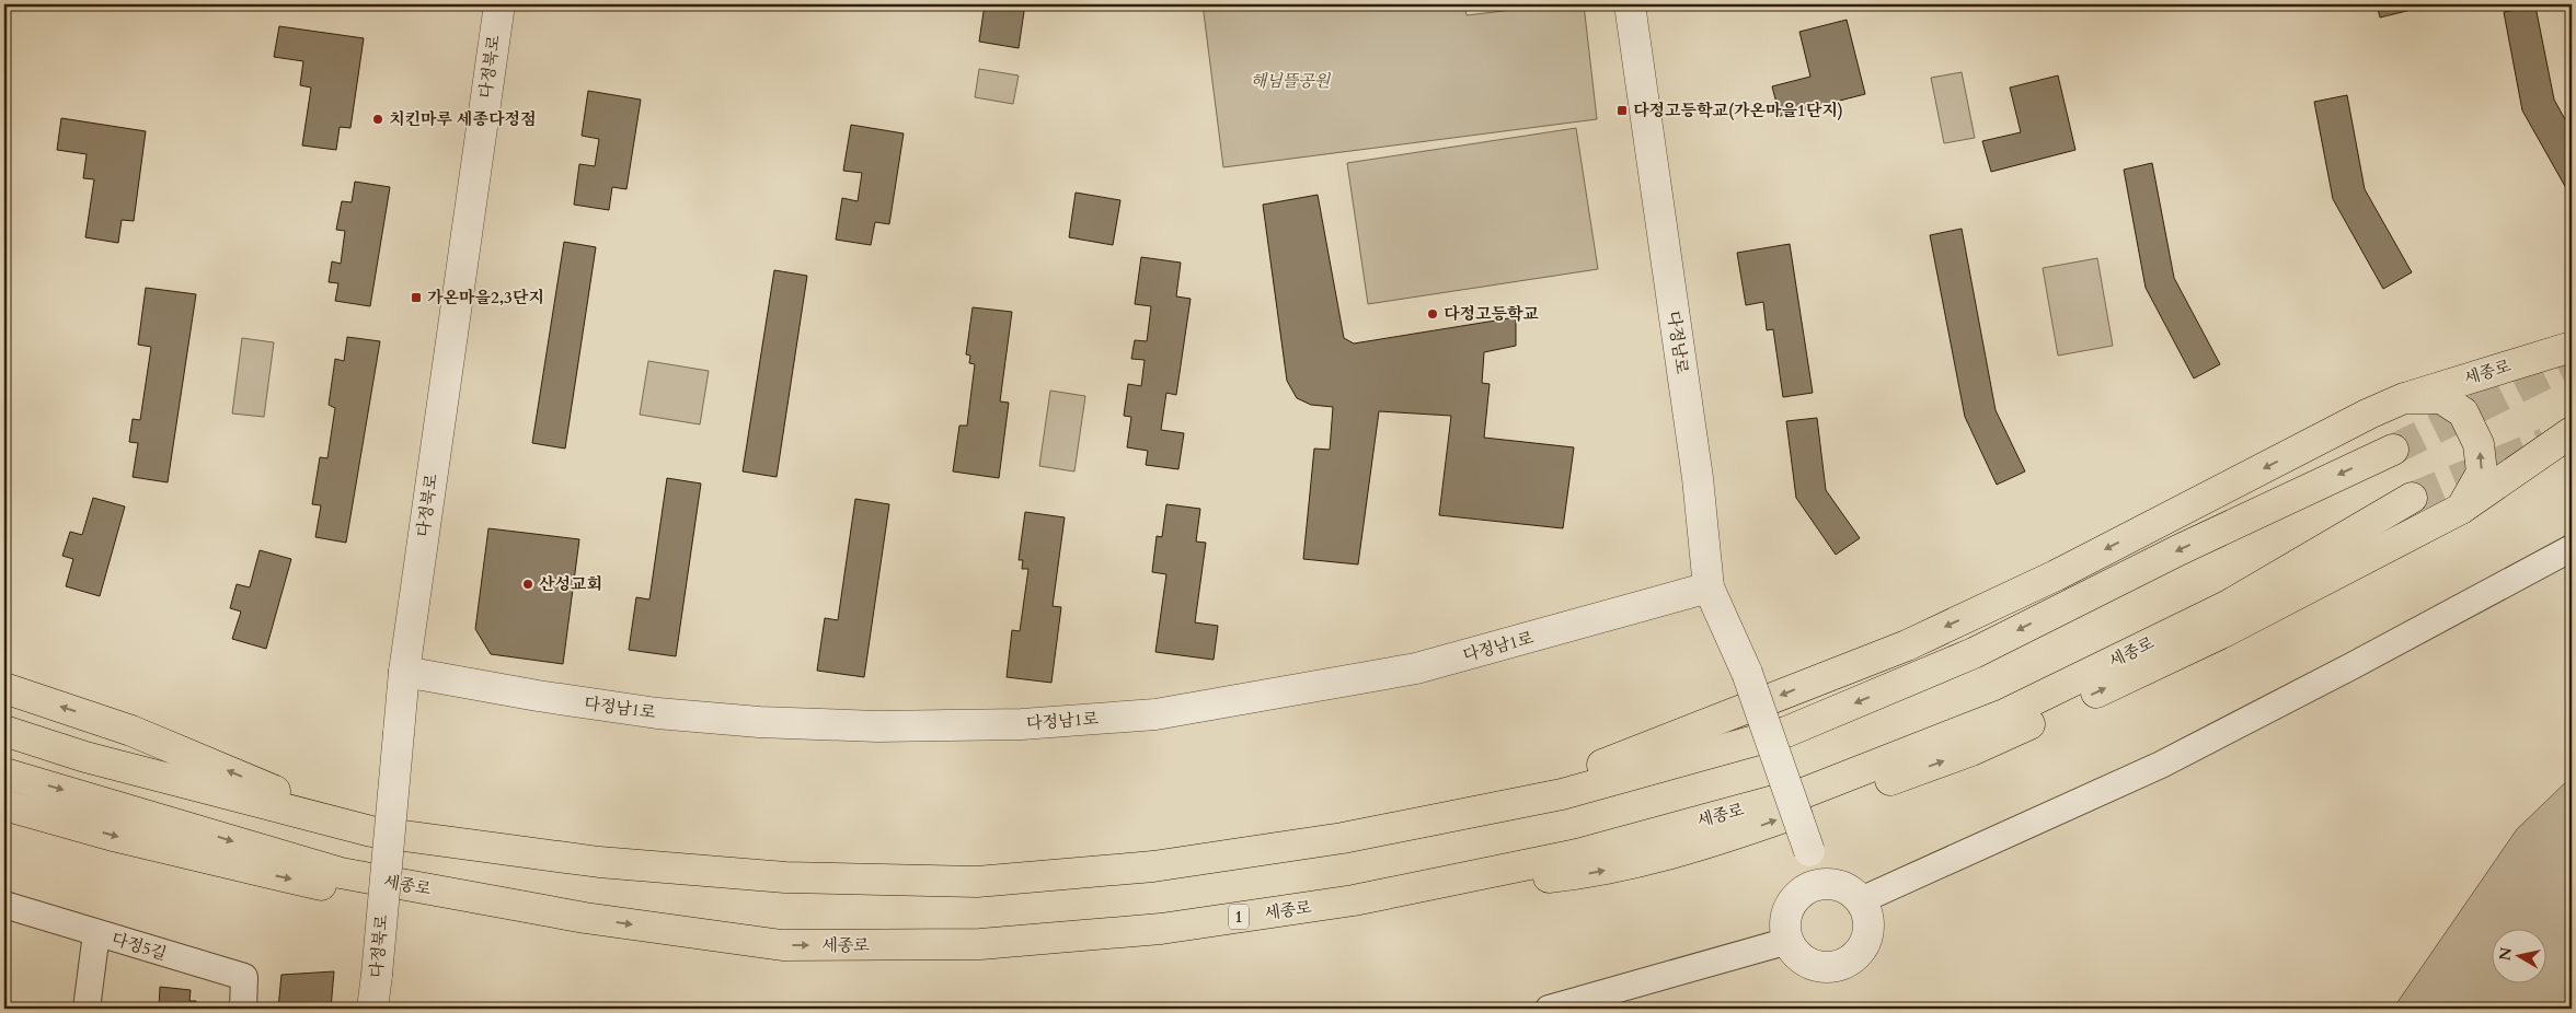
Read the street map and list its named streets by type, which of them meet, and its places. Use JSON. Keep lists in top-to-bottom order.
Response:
{
  "streets": {
    "main road": ["세종로", "1"],
    "street": [
      "다정북로",
      "다정남로",
      "다정남1로",
      "다정5길"
    ]
  },
  "crossings": [
    ["다정북로", "다정남1로"],
    ["다정남로", "다정남1로"]
  ],
  "parks": ["해님뜰공원"],
  "places": {
    "transit": ["다정고등학교(가온마을1단지)", "가온마을2,3단지"],
    "other": ["치킨마루 세종다정점", "다정고등학교", "산성교회"]
  },
  "north": "left"
}
